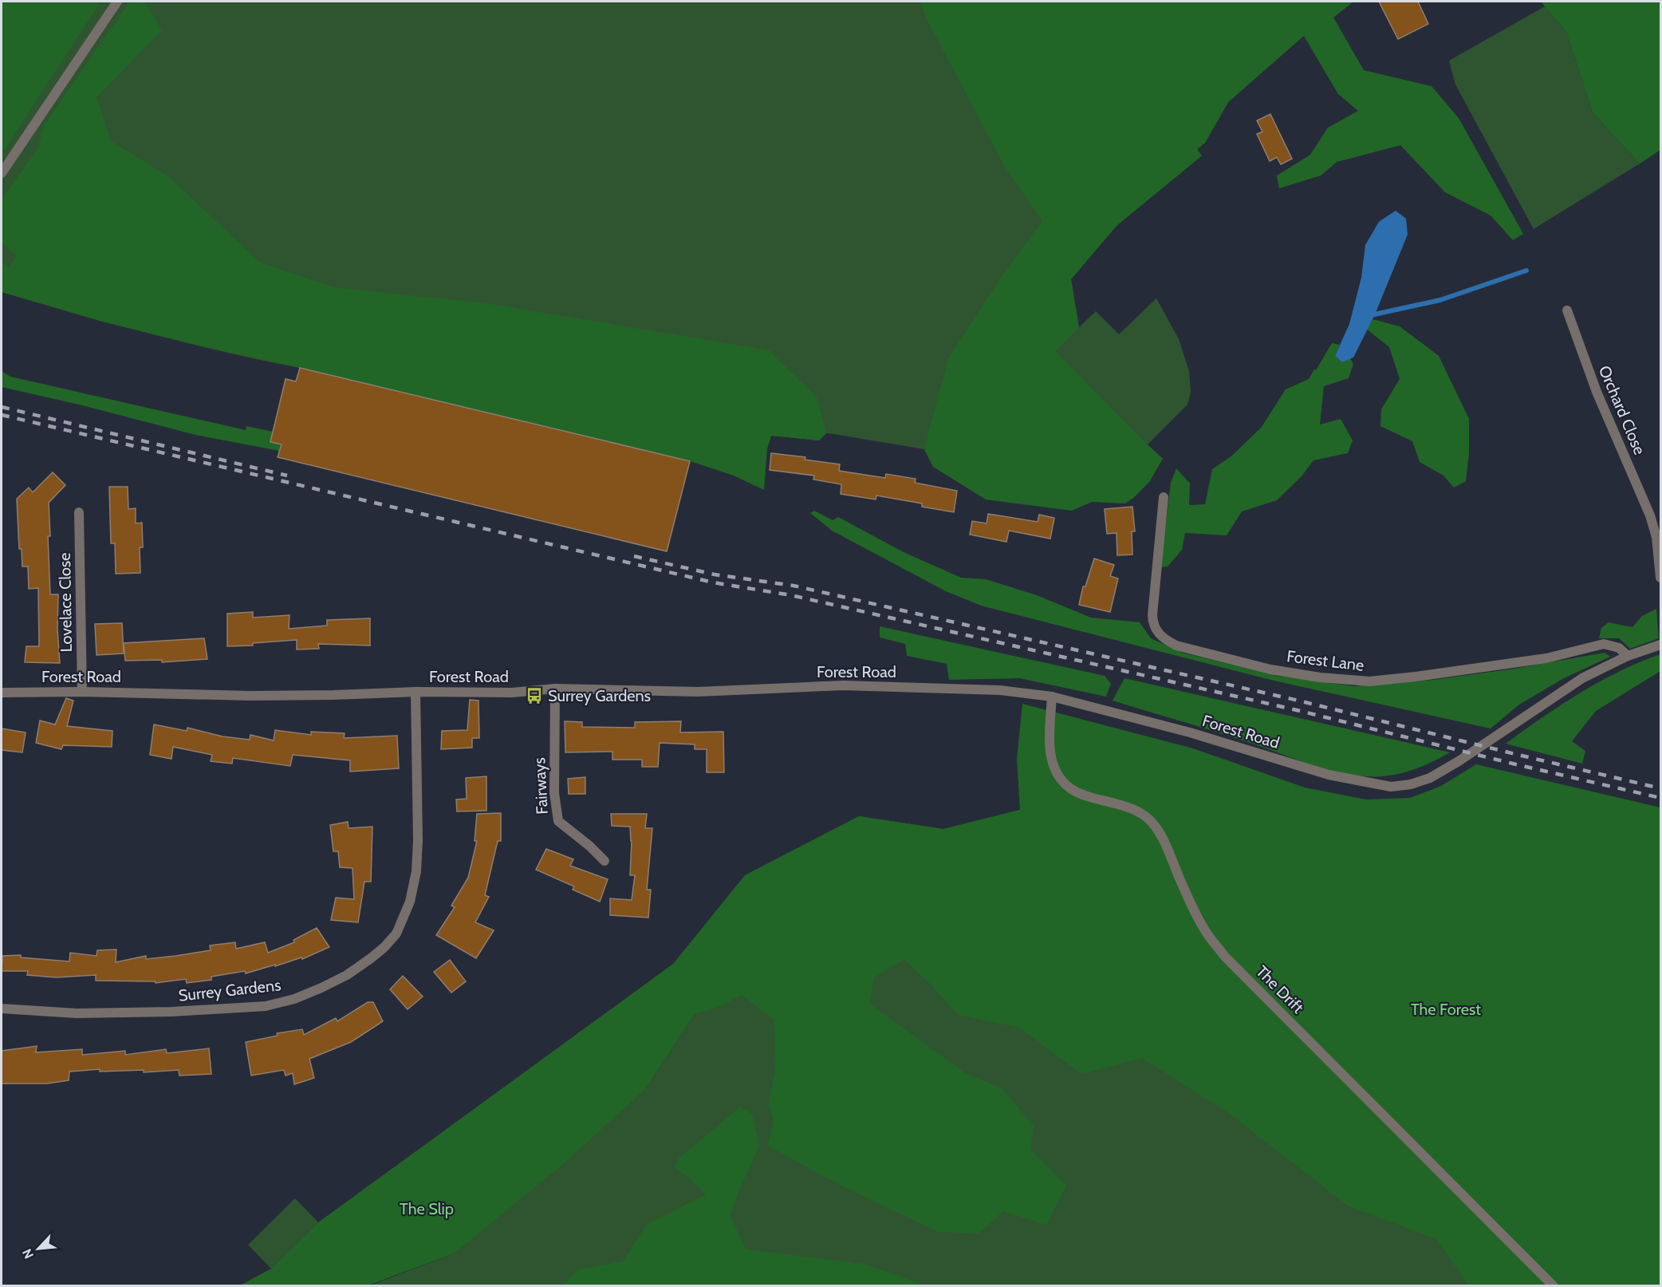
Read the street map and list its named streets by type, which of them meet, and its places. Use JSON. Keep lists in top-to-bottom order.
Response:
{
  "streets": {
    "street": [
      "Orchard Close",
      "Lovelace Close",
      "Forest Lane",
      "Forest Road",
      "Fairways",
      "The Drift",
      "Surrey Gardens"
    ]
  },
  "crossings": [
    ["Lovelace Close", "Forest Road"],
    ["Forest Lane", "Forest Road"],
    ["Forest Road", "Fairways"],
    ["Forest Road", "The Drift"],
    ["Forest Road", "Surrey Gardens"]
  ],
  "parks": ["The Forest", "The Slip"],
  "places": {
    "bus stop": ["Surrey Gardens"]
  },
  "north": "bottom left"
}
